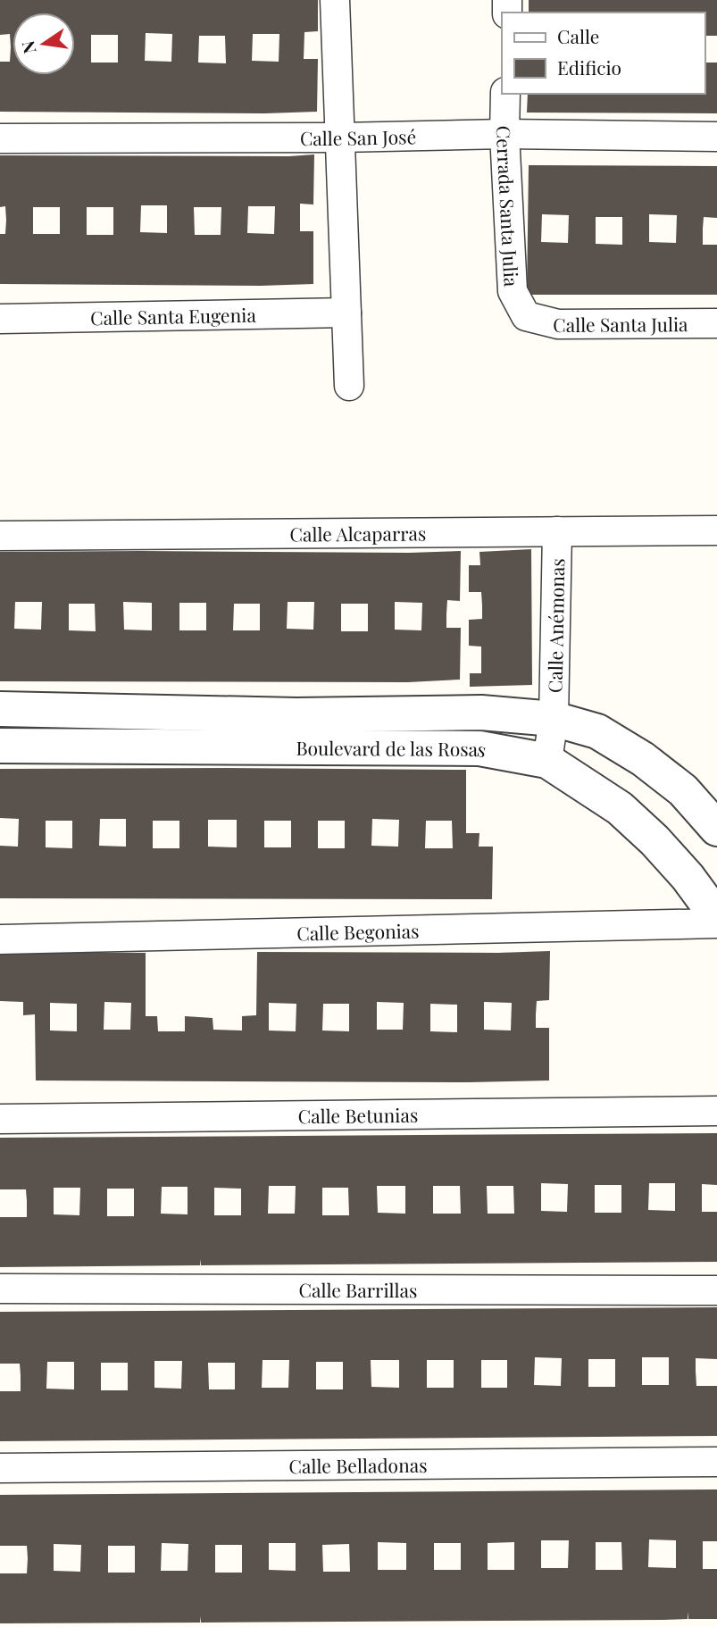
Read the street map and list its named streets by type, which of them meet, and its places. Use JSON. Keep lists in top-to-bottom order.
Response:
{
  "streets": {
    "street": [
      "Calle San José",
      "Cerrada Santa Julia",
      "Calle Santa Eugenia",
      "Calle Santa Julia",
      "Calle Alcaparras",
      "Calle Anémonas",
      "Boulevard de las Rosas",
      "Calle Begonias",
      "Calle Betunias",
      "Calle Barrillas",
      "Calle Belladonas"
    ]
  },
  "crossings": [
    ["Calle San José", "Cerrada Santa Julia"],
    ["Cerrada Santa Julia", "Calle Santa Julia"],
    ["Calle Alcaparras", "Calle Anémonas"],
    ["Calle Anémonas", "Boulevard de las Rosas"]
  ],
  "legend": ["Calle", "Edificio"],
  "north": "left"
}
